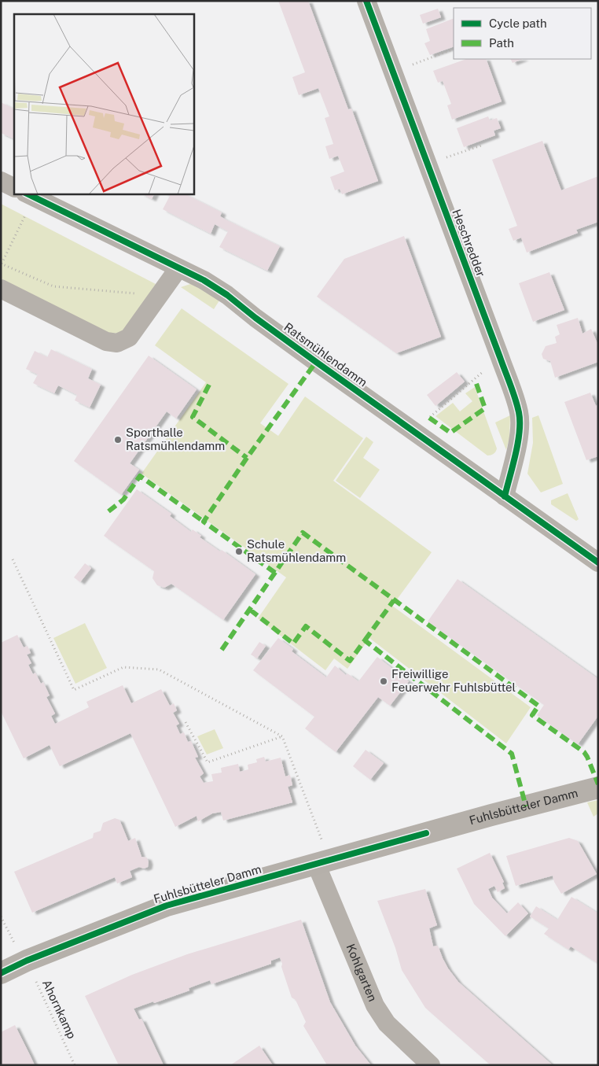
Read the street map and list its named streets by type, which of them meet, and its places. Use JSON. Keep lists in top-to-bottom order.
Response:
{
  "streets": {
    "street": [
      "Heschredder",
      "Ratsmühlendamm",
      "Fuhlsbütteler Damm",
      "Kohlgarten"
    ],
    "path": ["Ahornkamp"]
  },
  "crossings": [
    ["Heschredder", "Ratsmühlendamm"],
    ["Fuhlsbütteler Damm", "Kohlgarten"],
    ["Fuhlsbütteler Damm", "Ahornkamp"]
  ],
  "places": ["Sporthalle Ratsmühlendamm", "Schule Ratsmühlendamm", "Freiwillige Feuerwehr Fuhlsbüttel"],
  "legend": ["Cycle path", "Path"]
}
